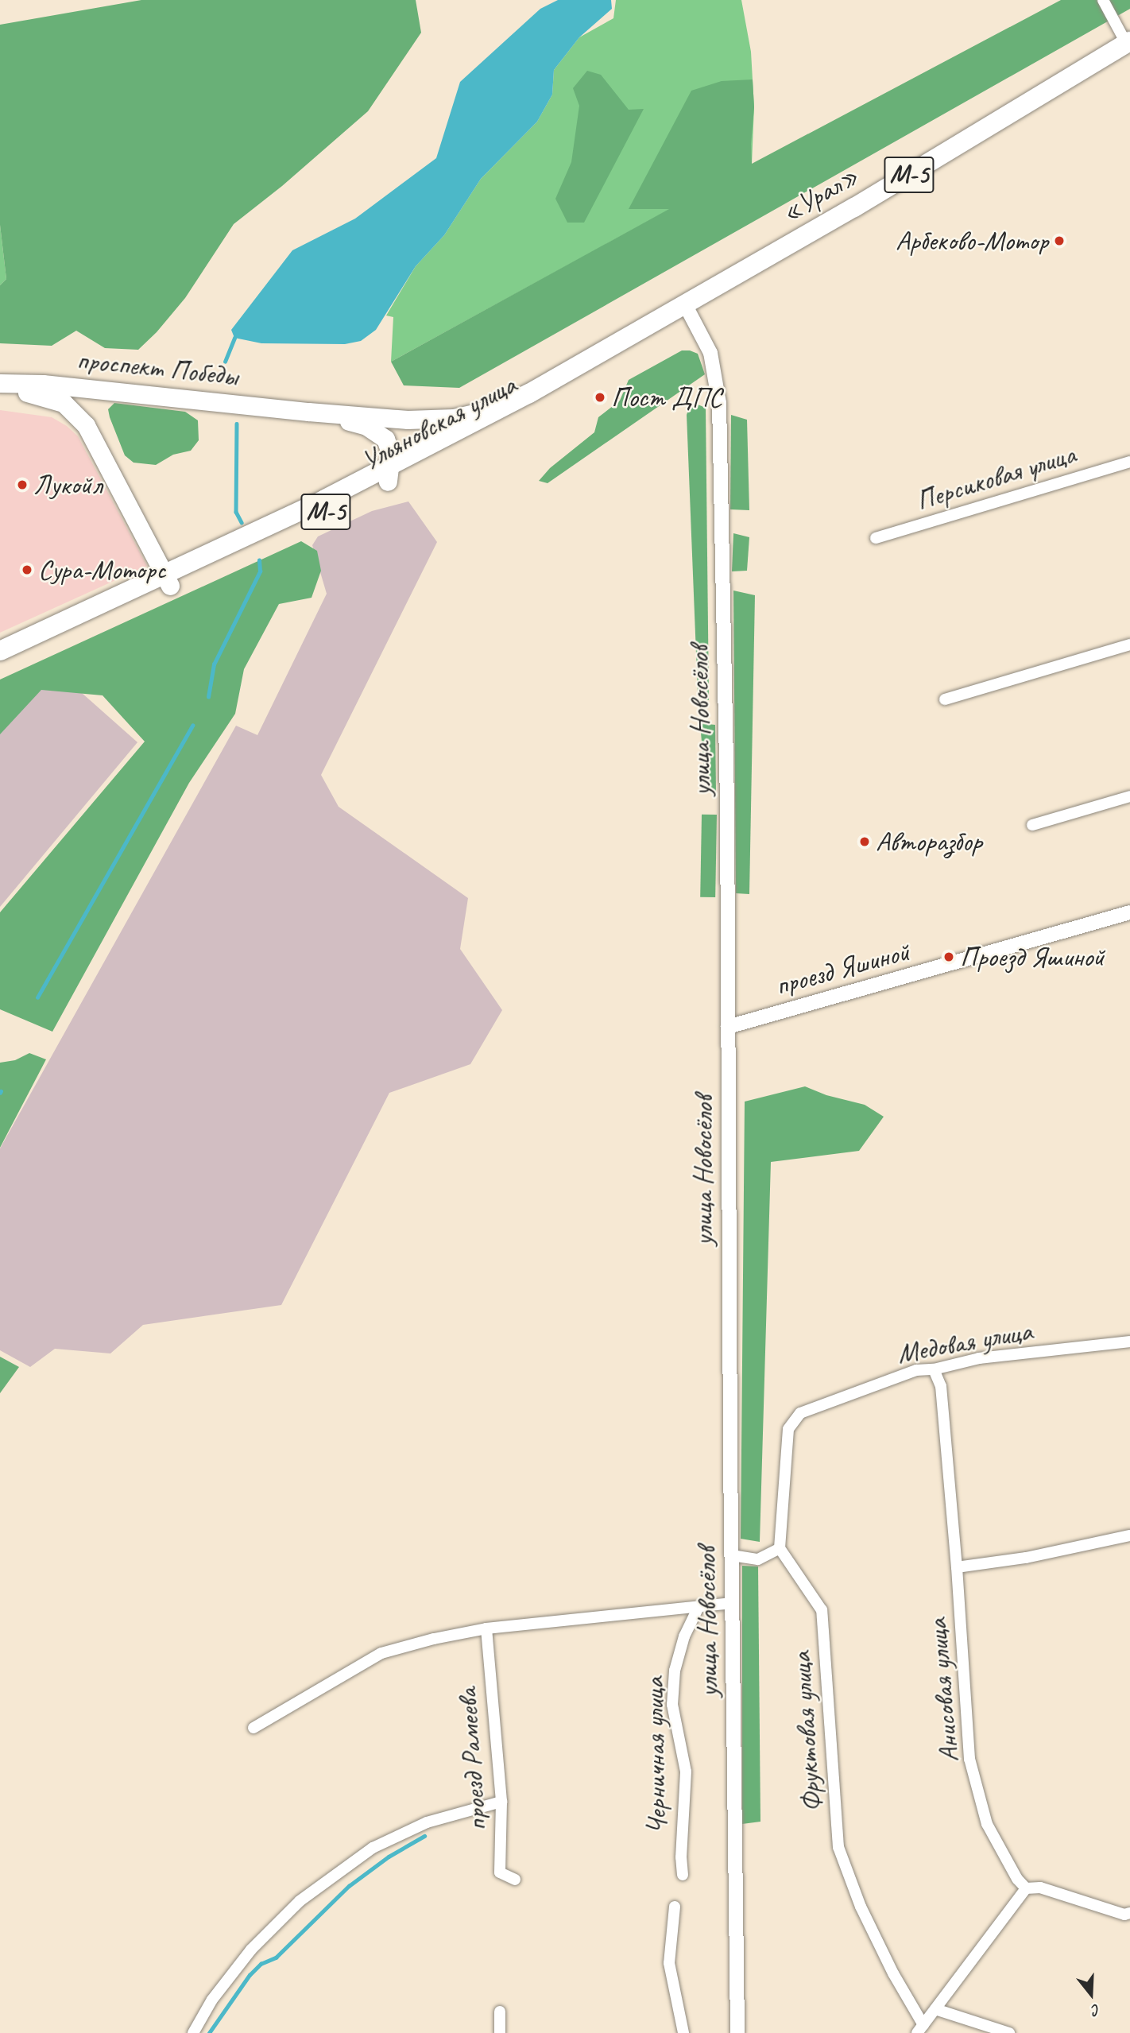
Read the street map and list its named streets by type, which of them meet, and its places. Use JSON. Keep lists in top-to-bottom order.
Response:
{
  "streets": {
    "highway": ["М-5", "«Урал»", "Ульяновская улица"],
    "main road": ["проспект Победы"],
    "street": [
      "Персиковая улица",
      "улица Новосёлов",
      "проезд Яшиной",
      "Медовая улица",
      "Анисовая улица",
      "Фруктовая улица",
      "Черничная улица",
      "проезд Рамеева"
    ]
  },
  "crossings": [
    ["«Урал»", "Ульяновская улица"],
    ["«Урал»", "улица Новосёлов"],
    ["проспект Победы", "Ульяновская улица"],
    ["улица Новосёлов", "проезд Яшиной"],
    ["Медовая улица", "Анисовая улица"],
    ["Медовая улица", "Фруктовая улица"]
  ],
  "places": [
    "Арбеково-Мотор",
    "Пост ДПС",
    "Лукойл",
    "Сура-Моторс",
    "Авторазбор",
    "Проезд Яшиной"
  ],
  "north": "bottom"
}
